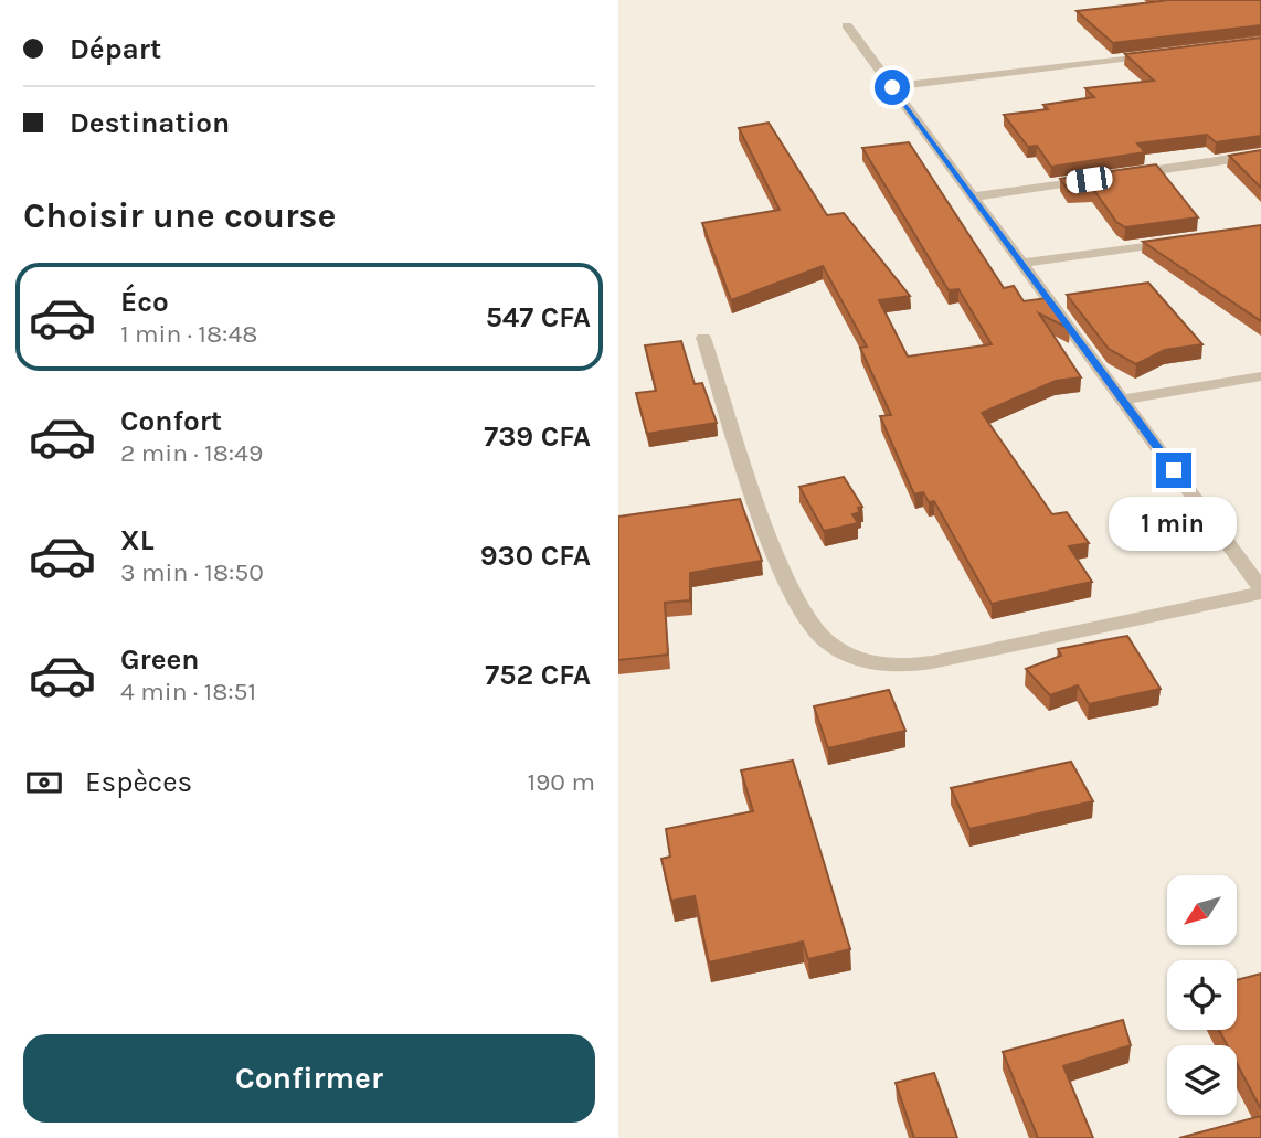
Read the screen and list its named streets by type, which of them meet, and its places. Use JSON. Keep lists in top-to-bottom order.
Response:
{
  "north": "bottom left",
  "page": {
    "banner": ["Départ", "Destination"],
    "heading": "Choisir une course",
    "list": [
      {
        "name": "Éco",
        "note": "1 min · 18:48",
        "value": "547 CFA"
      },
      {
        "name": "Confort",
        "note": "2 min · 18:49",
        "value": "739 CFA"
      },
      {
        "name": "XL",
        "note": "3 min · 18:50",
        "value": "930 CFA"
      },
      {
        "name": "Green",
        "note": "4 min · 18:51",
        "value": "752 CFA"
      }
    ],
    "bubble": "1 min",
    "pay": ["Espèces", "190 m"],
    "buttons": "Confirmer"
  }
}
